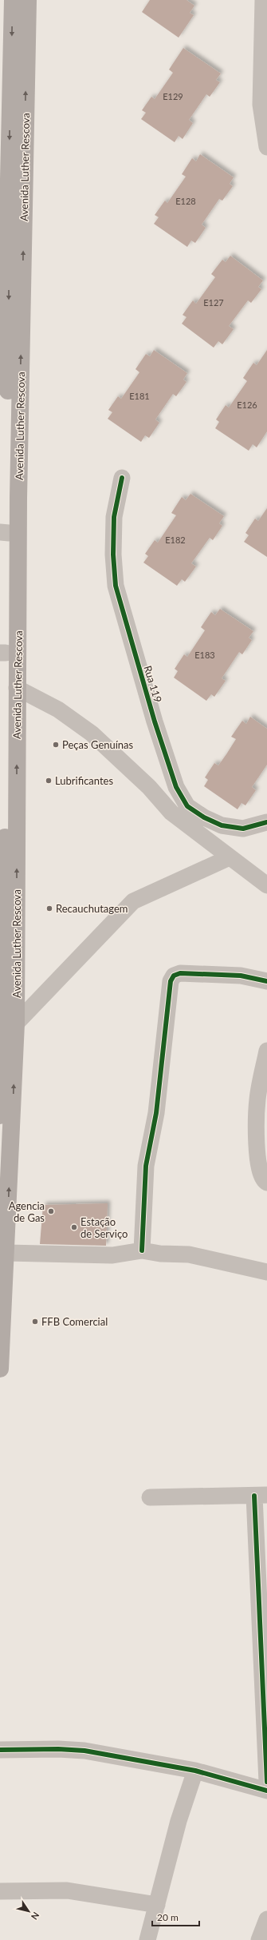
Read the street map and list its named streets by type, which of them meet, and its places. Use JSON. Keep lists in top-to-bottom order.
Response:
{
  "streets": {
    "main road": ["Avenida Luther Rescova"],
    "street": ["Rua 119"]
  },
  "places": [
    "Peças Genuínas",
    "Lubrificantes",
    "Recauchutagem",
    "Agencia de Gas",
    "Estação de Serviço",
    "FFB Comercial"
  ],
  "house_numbers": [
    "E129",
    "E128",
    "E127",
    "E181",
    "E126",
    "E182",
    "E183"
  ],
  "scale_bar": "20 m",
  "north": "bottom right"
}
